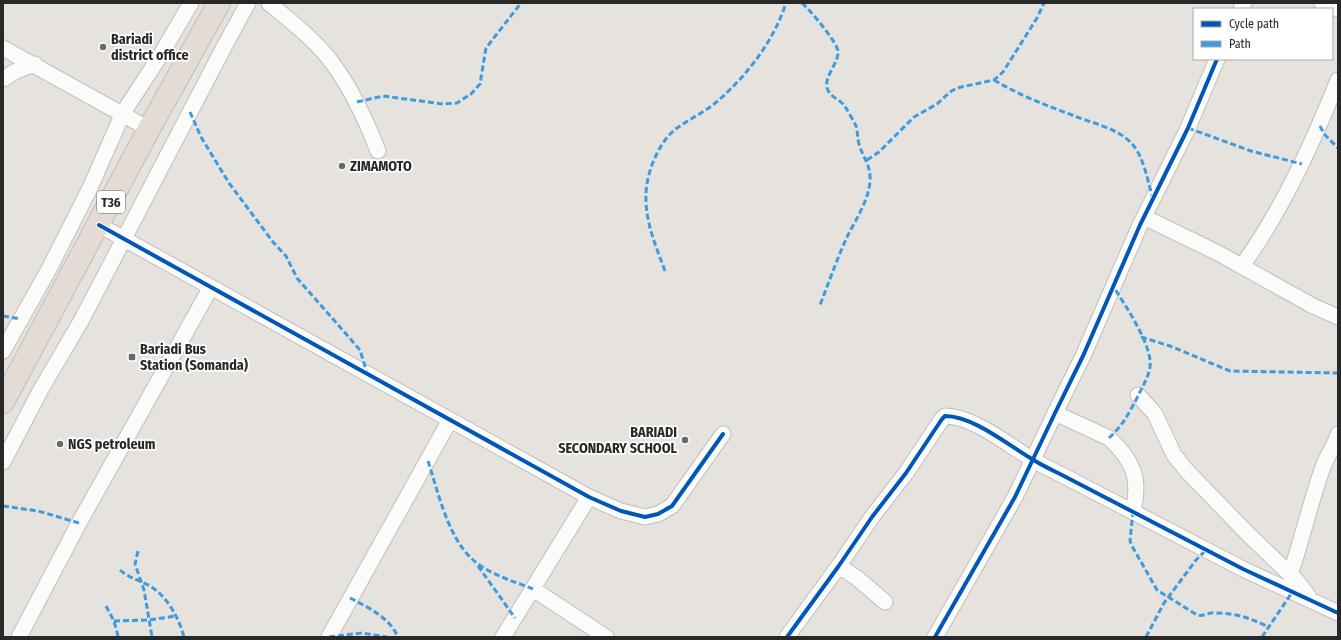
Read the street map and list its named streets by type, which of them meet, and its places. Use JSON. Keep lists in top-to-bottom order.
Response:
{
  "streets": {
    "highway": ["T36"]
  },
  "places": {
    "other": [
      "Bariadi district office",
      "ZIMAMOTO",
      "BARIADI SECONDARY SCHOOL",
      "NGS petroleum"
    ],
    "transit": ["Bariadi Bus Station (Somanda)"]
  },
  "legend": ["Cycle path", "Path"]
}
